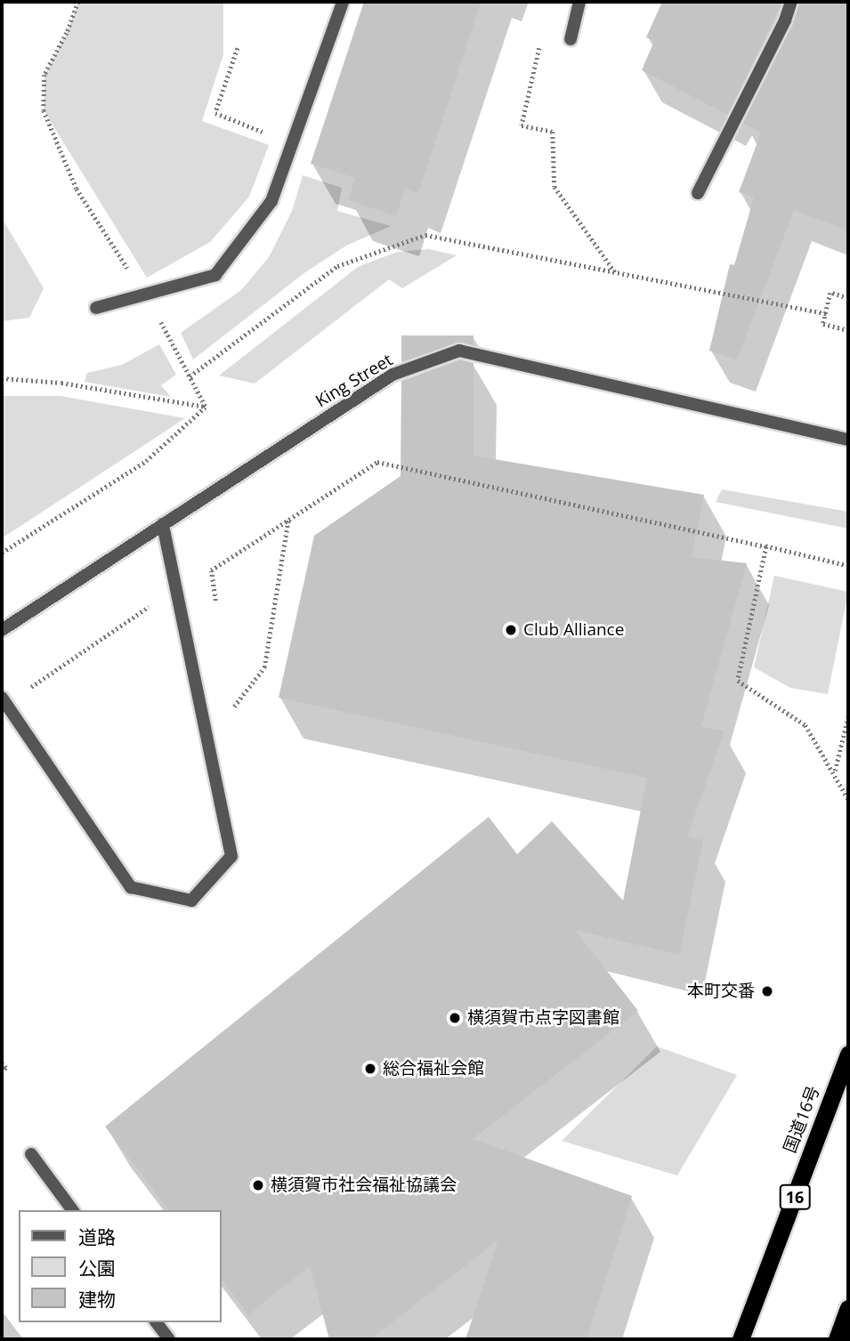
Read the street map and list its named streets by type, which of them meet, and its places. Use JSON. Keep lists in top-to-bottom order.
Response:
{
  "streets": {
    "highway": ["国道16号", "16"],
    "street": ["King Street"]
  },
  "places": [
    "Club Alliance",
    "本町交番",
    "横須賀市点字図書館",
    "総合福祉会館",
    "横須賀市社会福祉協議会"
  ],
  "legend": ["道路", "公園", "建物"]
}
